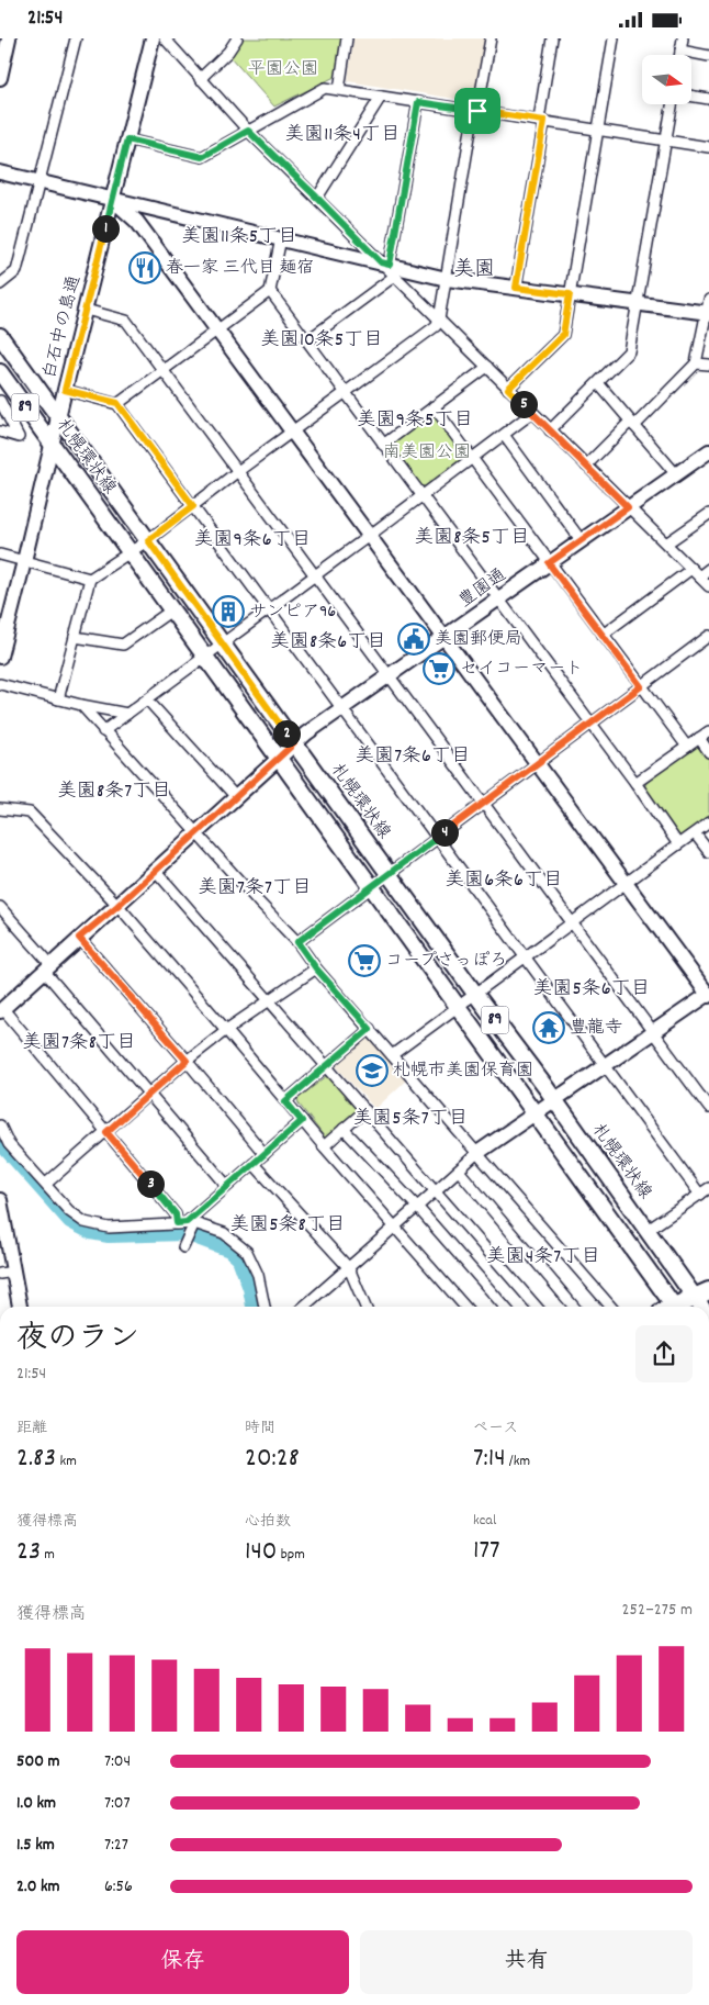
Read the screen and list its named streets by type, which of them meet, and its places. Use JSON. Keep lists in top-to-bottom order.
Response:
{
  "streets": {
    "main road": ["89", "札幌環状線"],
    "street": ["白石中の島通", "豊園通"]
  },
  "crossings": [
    ["白石中の島通", "札幌環状線"],
    ["札幌環状線", "豊園通"]
  ],
  "districts": [
    "美園11条4丁目",
    "美園11条5丁目",
    "美園",
    "美園10条5丁目",
    "美園9条5丁目",
    "美園8条5丁目",
    "美園9条6丁目",
    "美園8条6丁目",
    "美園7条6丁目",
    "美園8条7丁目",
    "美園6条6丁目",
    "美園7条7丁目",
    "美園5条6丁目",
    "美園7条8丁目",
    "美園5条7丁目",
    "美園5条8丁目",
    "美園4条7丁目"
  ],
  "parks": ["平園公園", "南美園公園"],
  "places": {
    "restaurant": ["春一家 三代目 麺宿"],
    "building": ["サンピア96"],
    "public building": ["美園郵便局"],
    "supermarket": ["セイコーマート", "コープさっぽろ"],
    "temple": ["豊龍寺"],
    "school or university": ["札幌市美園保育園"]
  },
  "north": "right",
  "page": {
    "status": "21:54",
    "pins": [
      "1",
      "5",
      "2",
      "4",
      "3"
    ],
    "heading": ["夜のラン", "21:54"],
    "stats": [
      ["距離", "2.83 km"],
      ["時間", "20:28"],
      ["ペース", "7:14 /km"],
      ["獲得標高", "23 m"],
      ["心拍数", "140 bpm"],
      ["kcal", "177"]
    ],
    "chart": ["獲得標高", "252–275 m"],
    "list": [
      {
        "name": "500 m",
        "note": "7:04"
      },
      {
        "name": "1.0 km",
        "note": "7:07"
      },
      {
        "name": "1.5 km",
        "note": "7:27"
      },
      {
        "name": "2.0 km",
        "note": "6:56"
      }
    ],
    "buttons": ["保存", "共有"]
  }
}
